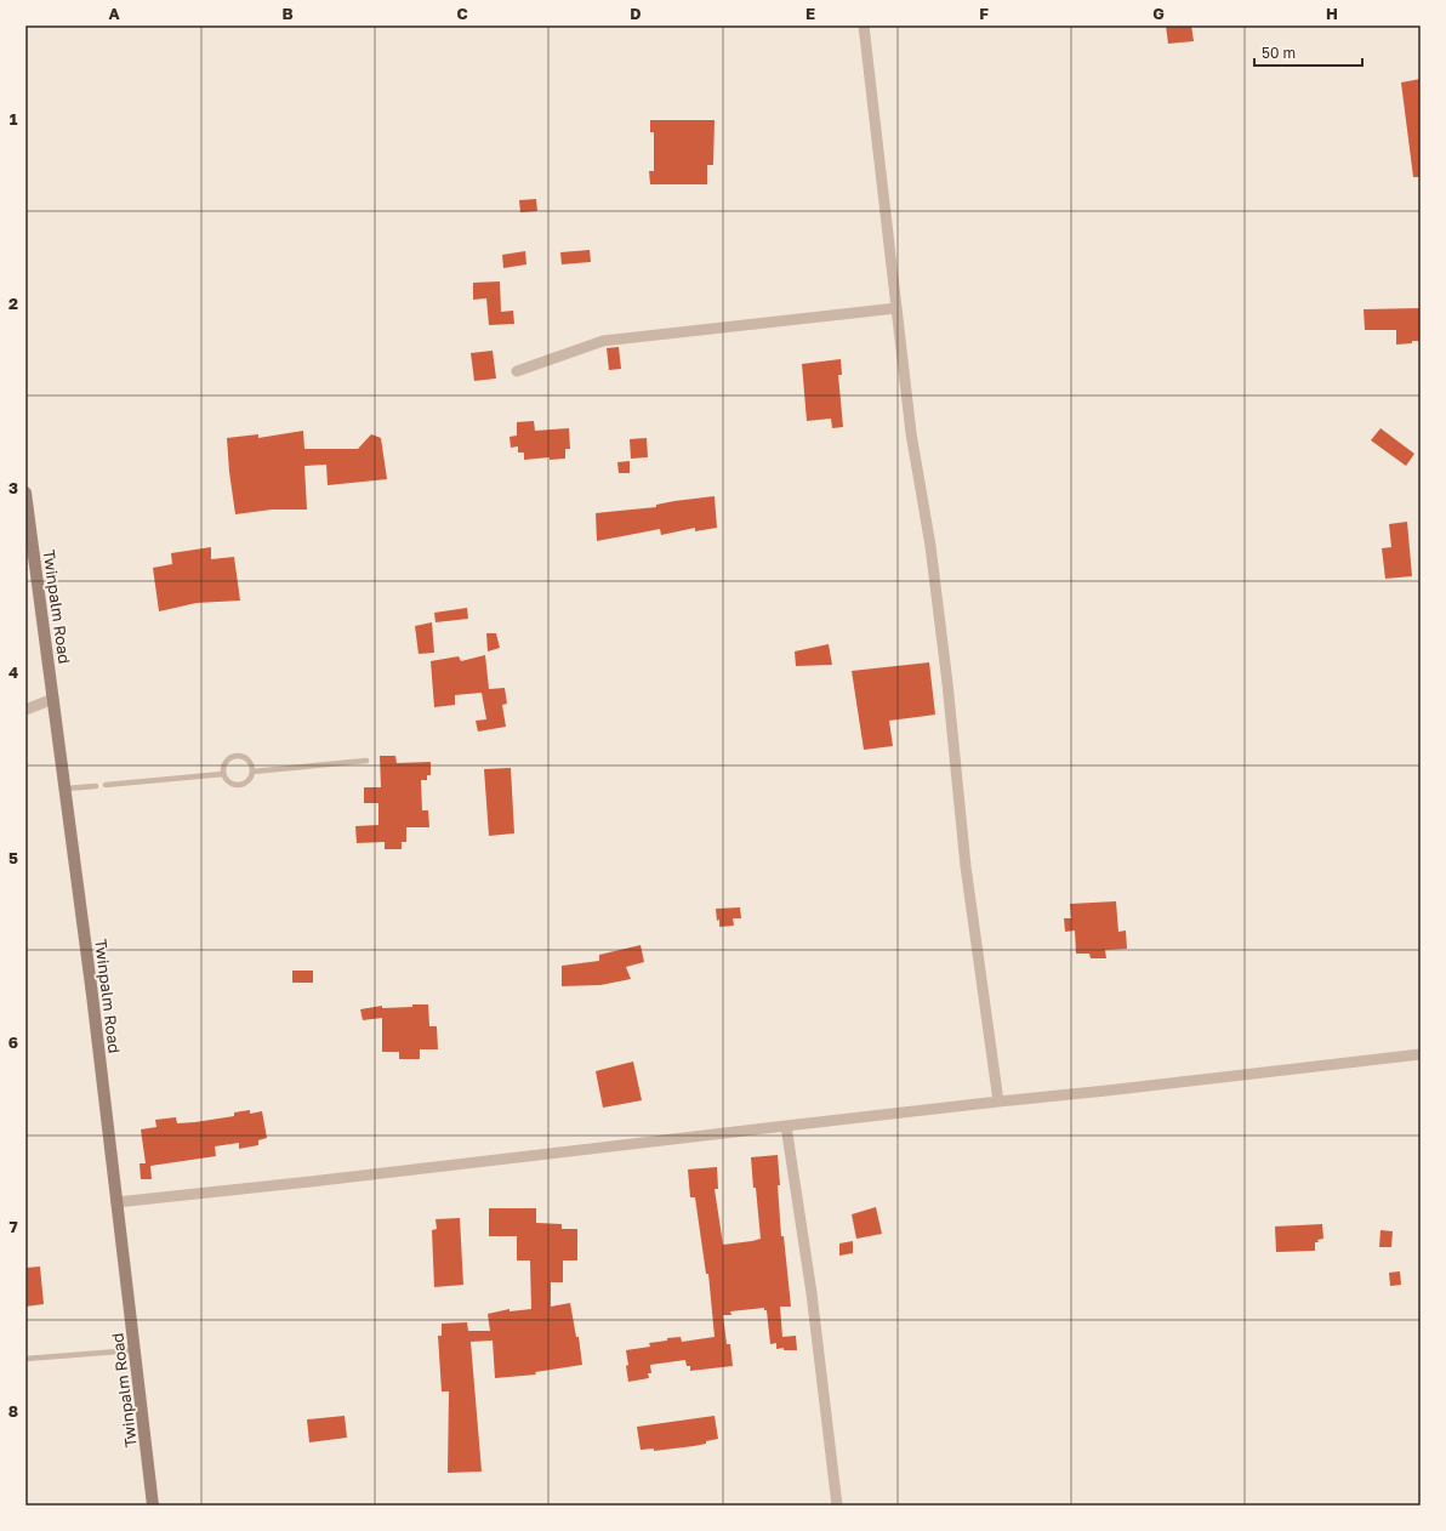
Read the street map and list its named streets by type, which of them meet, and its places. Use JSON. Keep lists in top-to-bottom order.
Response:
{
  "streets": {
    "main road": ["Twinpalm Road"]
  },
  "scale_bar": "50 m",
  "grid": {
    "columns": [
      "A",
      "B",
      "C",
      "D",
      "E",
      "F",
      "G",
      "H"
    ],
    "rows": [
      "1",
      "2",
      "3",
      "4",
      "5",
      "6",
      "7",
      "8"
    ]
  }
}
